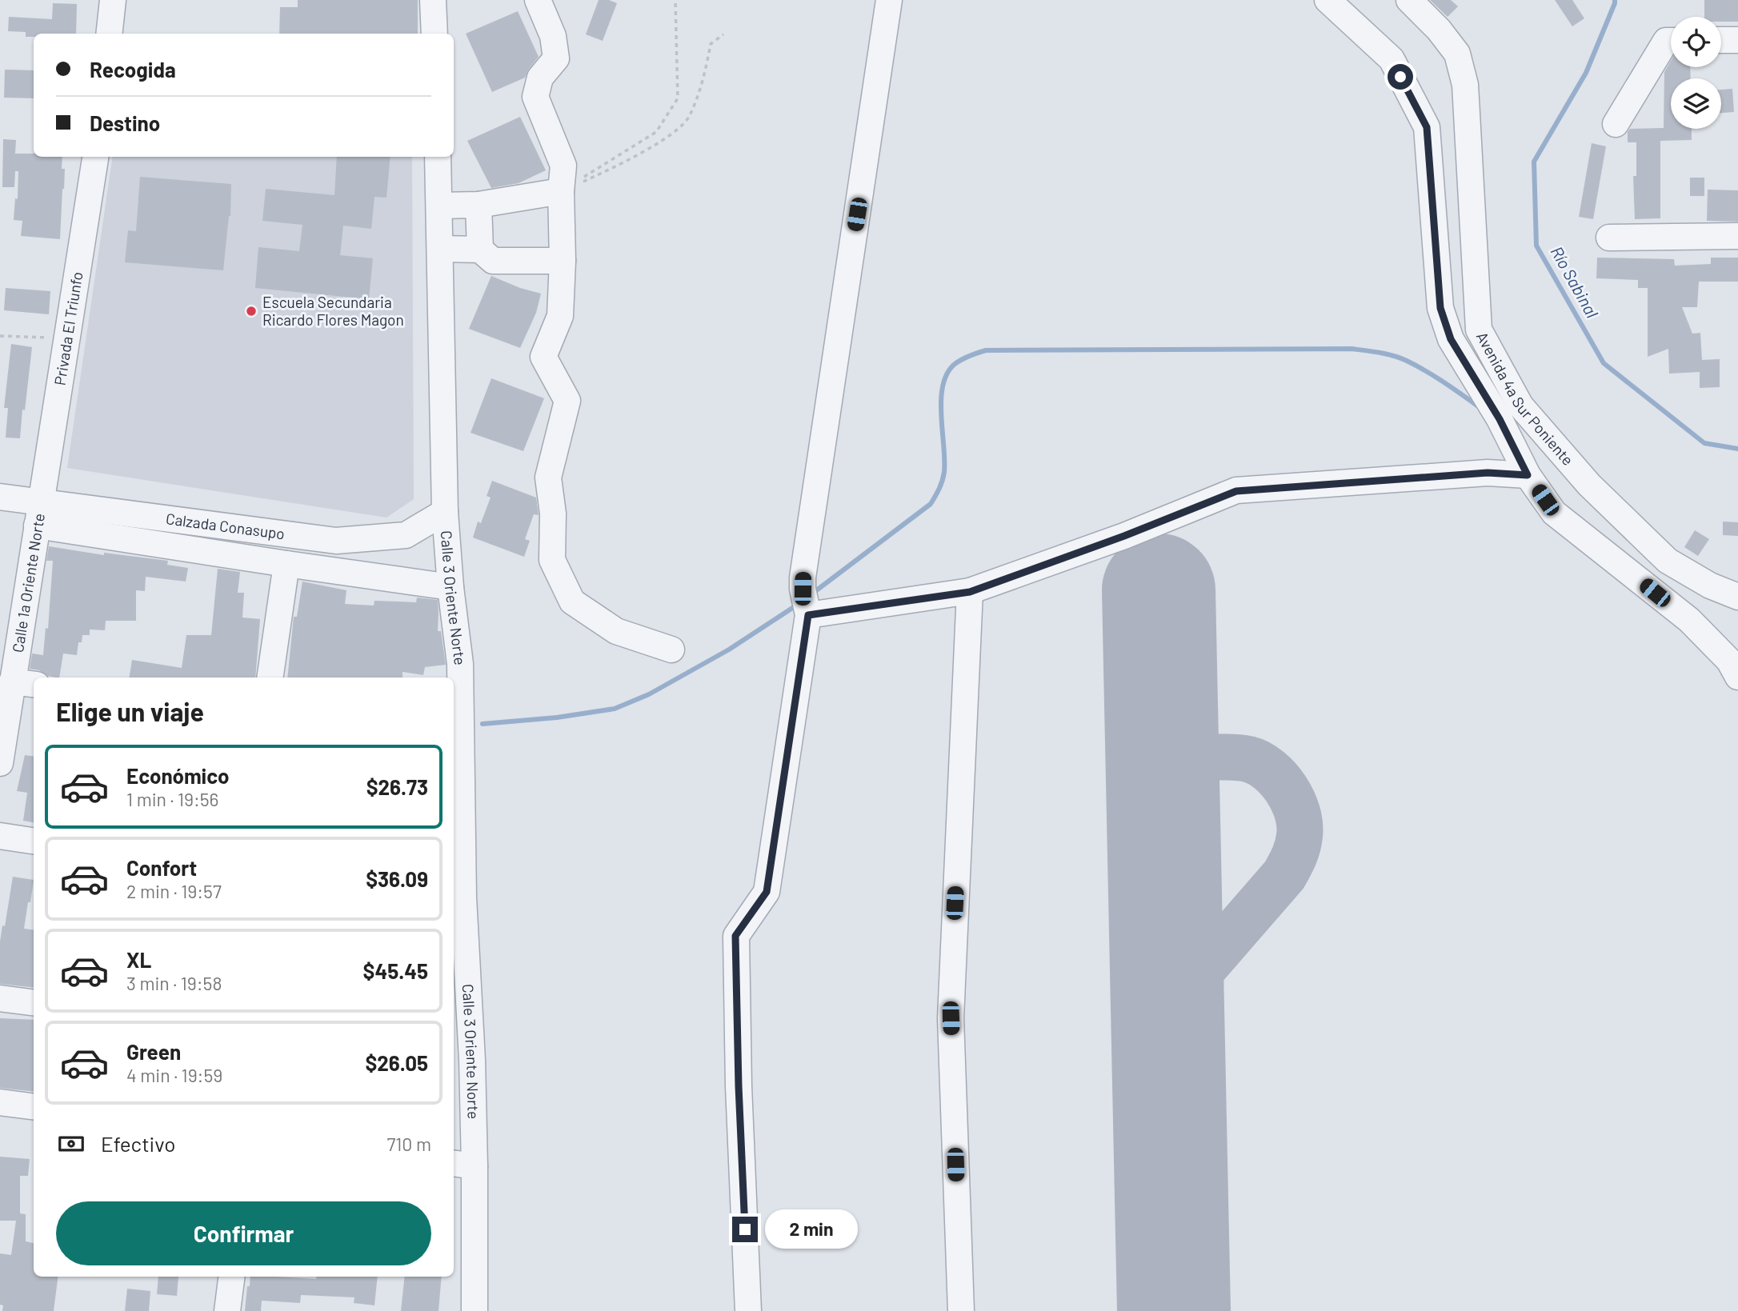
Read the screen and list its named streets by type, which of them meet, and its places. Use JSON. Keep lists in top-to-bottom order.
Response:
{
  "streets": {
    "street": [
      "Privada El Triunfo",
      "Avenida 4a Sur Poniente",
      "Calzada Conasupo",
      "Calle 1a Oriente Norte",
      "Calle 3 Oriente Norte"
    ]
  },
  "crossings": [
    ["Privada El Triunfo", "Calzada Conasupo"],
    ["Privada El Triunfo", "Calle 1a Oriente Norte"],
    ["Calzada Conasupo", "Calle 1a Oriente Norte"],
    ["Calzada Conasupo", "Calle 3 Oriente Norte"]
  ],
  "water": ["Río Sabinal"],
  "places": ["Escuela Secundaria Ricardo Flores Magon"],
  "page": {
    "banner": ["Recogida", "Destino"],
    "heading": "Elige un viaje",
    "list": [
      {
        "name": "Económico",
        "note": "1 min · 19:56",
        "value": "$26.73"
      },
      {
        "name": "Confort",
        "note": "2 min · 19:57",
        "value": "$36.09"
      },
      {
        "name": "XL",
        "note": "3 min · 19:58",
        "value": "$45.45"
      },
      {
        "name": "Green",
        "note": "4 min · 19:59",
        "value": "$26.05"
      }
    ],
    "pay": ["Efectivo", "710 m"],
    "buttons": "Confirmar",
    "bubble": "2 min"
  }
}
